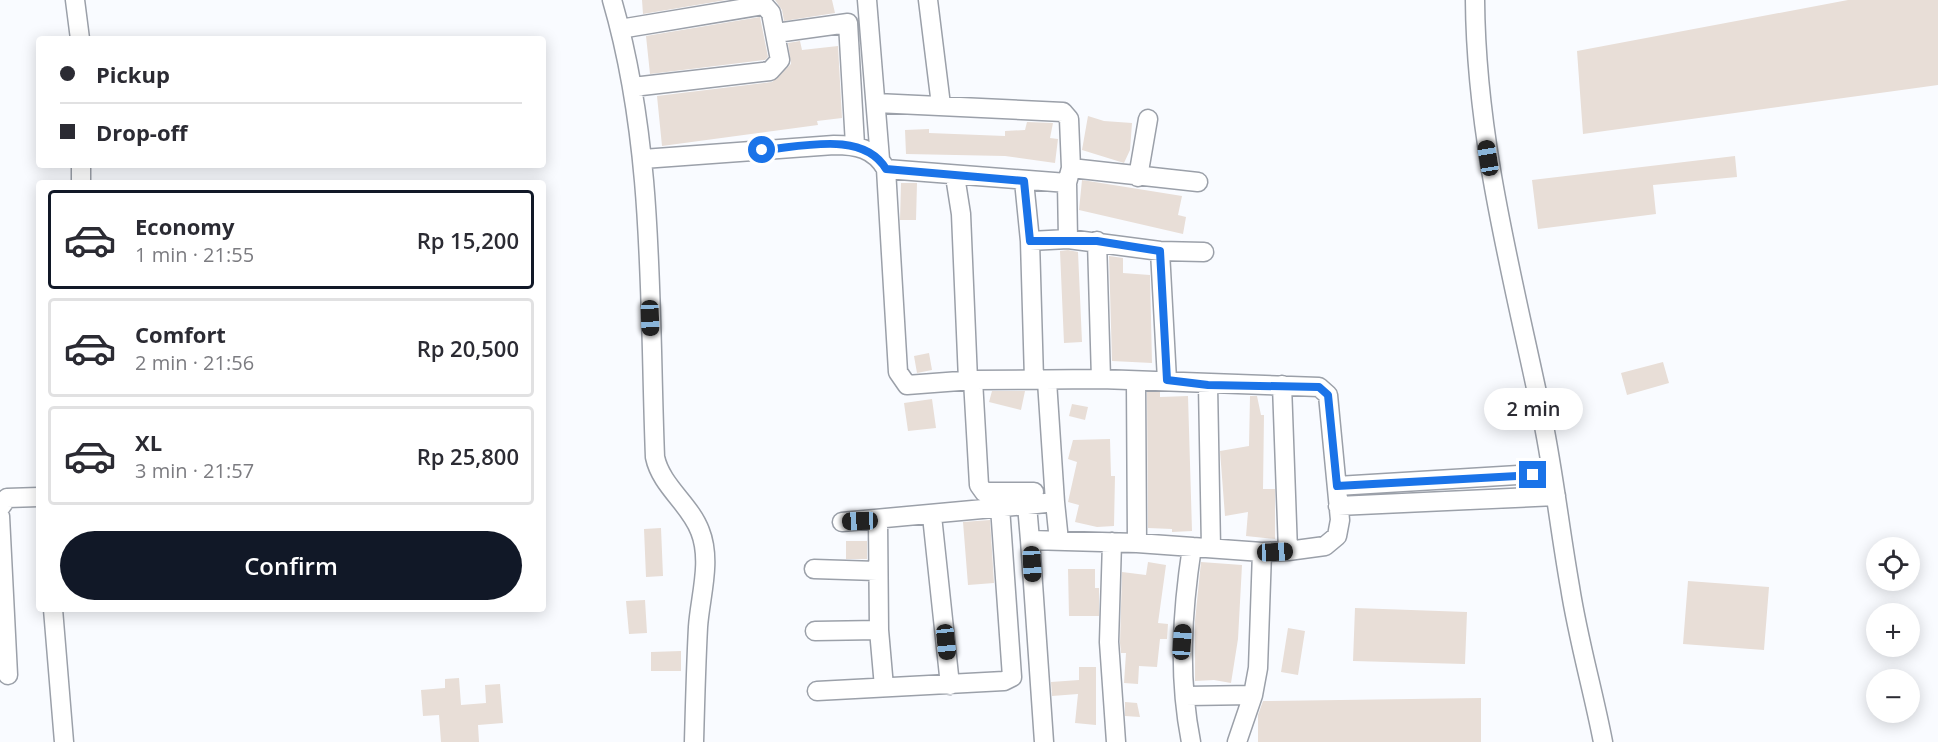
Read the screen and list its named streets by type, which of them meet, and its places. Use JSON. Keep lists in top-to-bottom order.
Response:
{
  "page": {
    "banner": ["Pickup", "Drop-off"],
    "list": [
      {
        "name": "Economy",
        "note": "1 min · 21:55",
        "value": "Rp 15,200"
      },
      {
        "name": "Comfort",
        "note": "2 min · 21:56",
        "value": "Rp 20,500"
      },
      {
        "name": "XL",
        "note": "3 min · 21:57",
        "value": "Rp 25,800"
      }
    ],
    "bubble": "2 min",
    "buttons": "Confirm",
    "map_buttons": ["+", "−"]
  }
}
